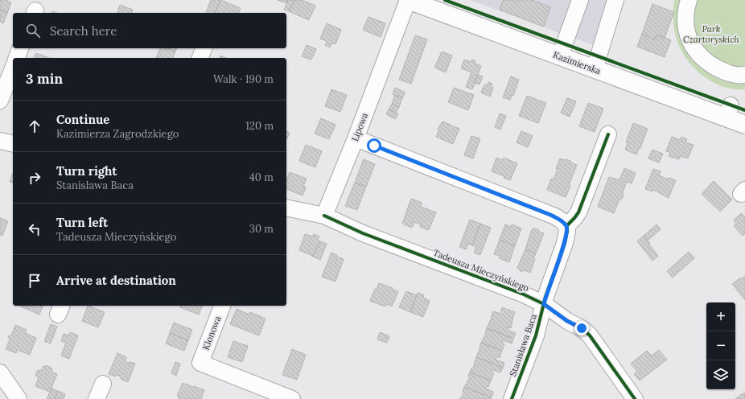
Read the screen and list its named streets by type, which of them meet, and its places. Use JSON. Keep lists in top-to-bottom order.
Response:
{
  "streets": {
    "main road": ["Kazimierska"],
    "street": [
      "Lipowa",
      "Tadeusza Mieczyńskiego",
      "Klonowa",
      "Stanisława Baca"
    ]
  },
  "crossings": [
    ["Kazimierska", "Lipowa"],
    ["Lipowa", "Tadeusza Mieczyńskiego"],
    ["Tadeusza Mieczyńskiego", "Stanisława Baca"]
  ],
  "parks": ["Park Czartoryskich"],
  "page": {
    "search": "Search here",
    "heading": ["3 min", "Walk · 190 m"],
    "list": [
      ["Continue", "Kazimierza Zagrodzkiego", "120 m"],
      ["Turn right", "Stanisława Baca", "40 m"],
      ["Turn left", "Tadeusza Mieczyńskiego", "30 m"],
      "Arrive at destination"
    ],
    "map_buttons": ["+", "−"]
  }
}
